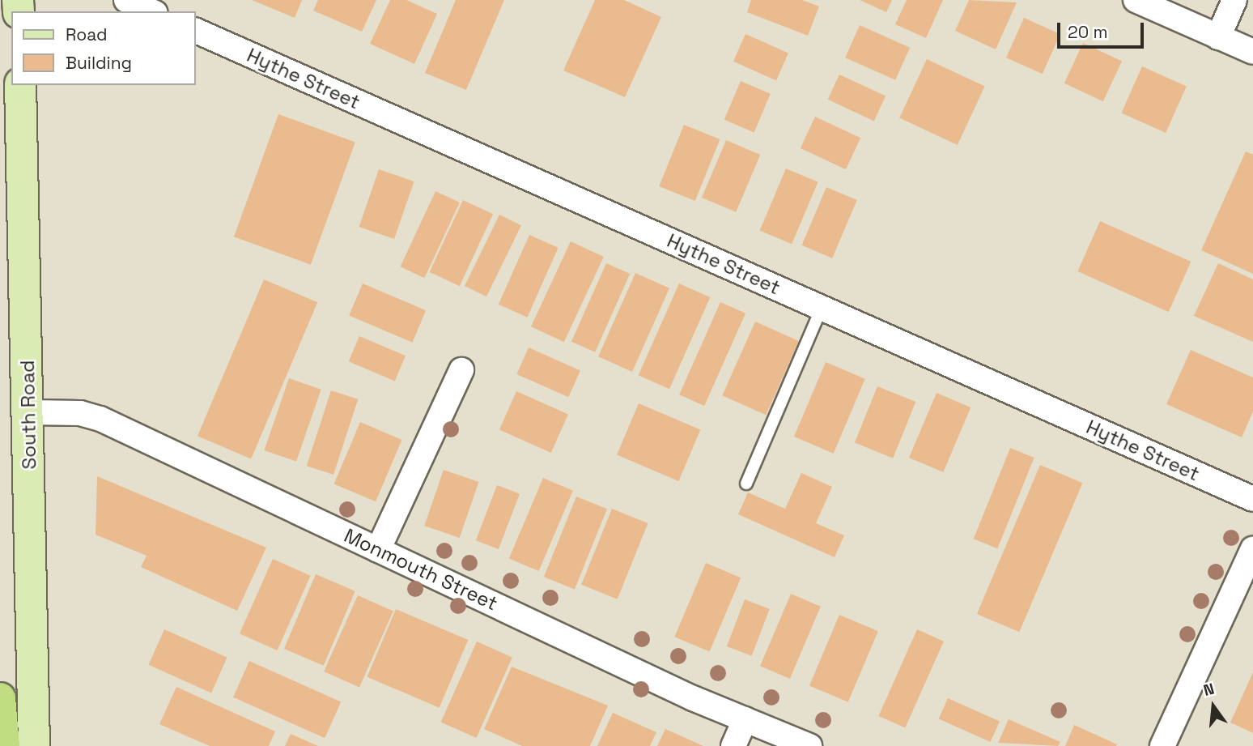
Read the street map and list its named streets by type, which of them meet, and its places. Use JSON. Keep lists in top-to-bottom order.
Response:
{
  "streets": {
    "main road": ["South Road"],
    "street": ["Hythe Street", "Monmouth Street"]
  },
  "crossings": [
    ["South Road", "Monmouth Street"]
  ],
  "legend": ["Road", "Building"],
  "scale_bar": "20 m",
  "north": "top"
}
